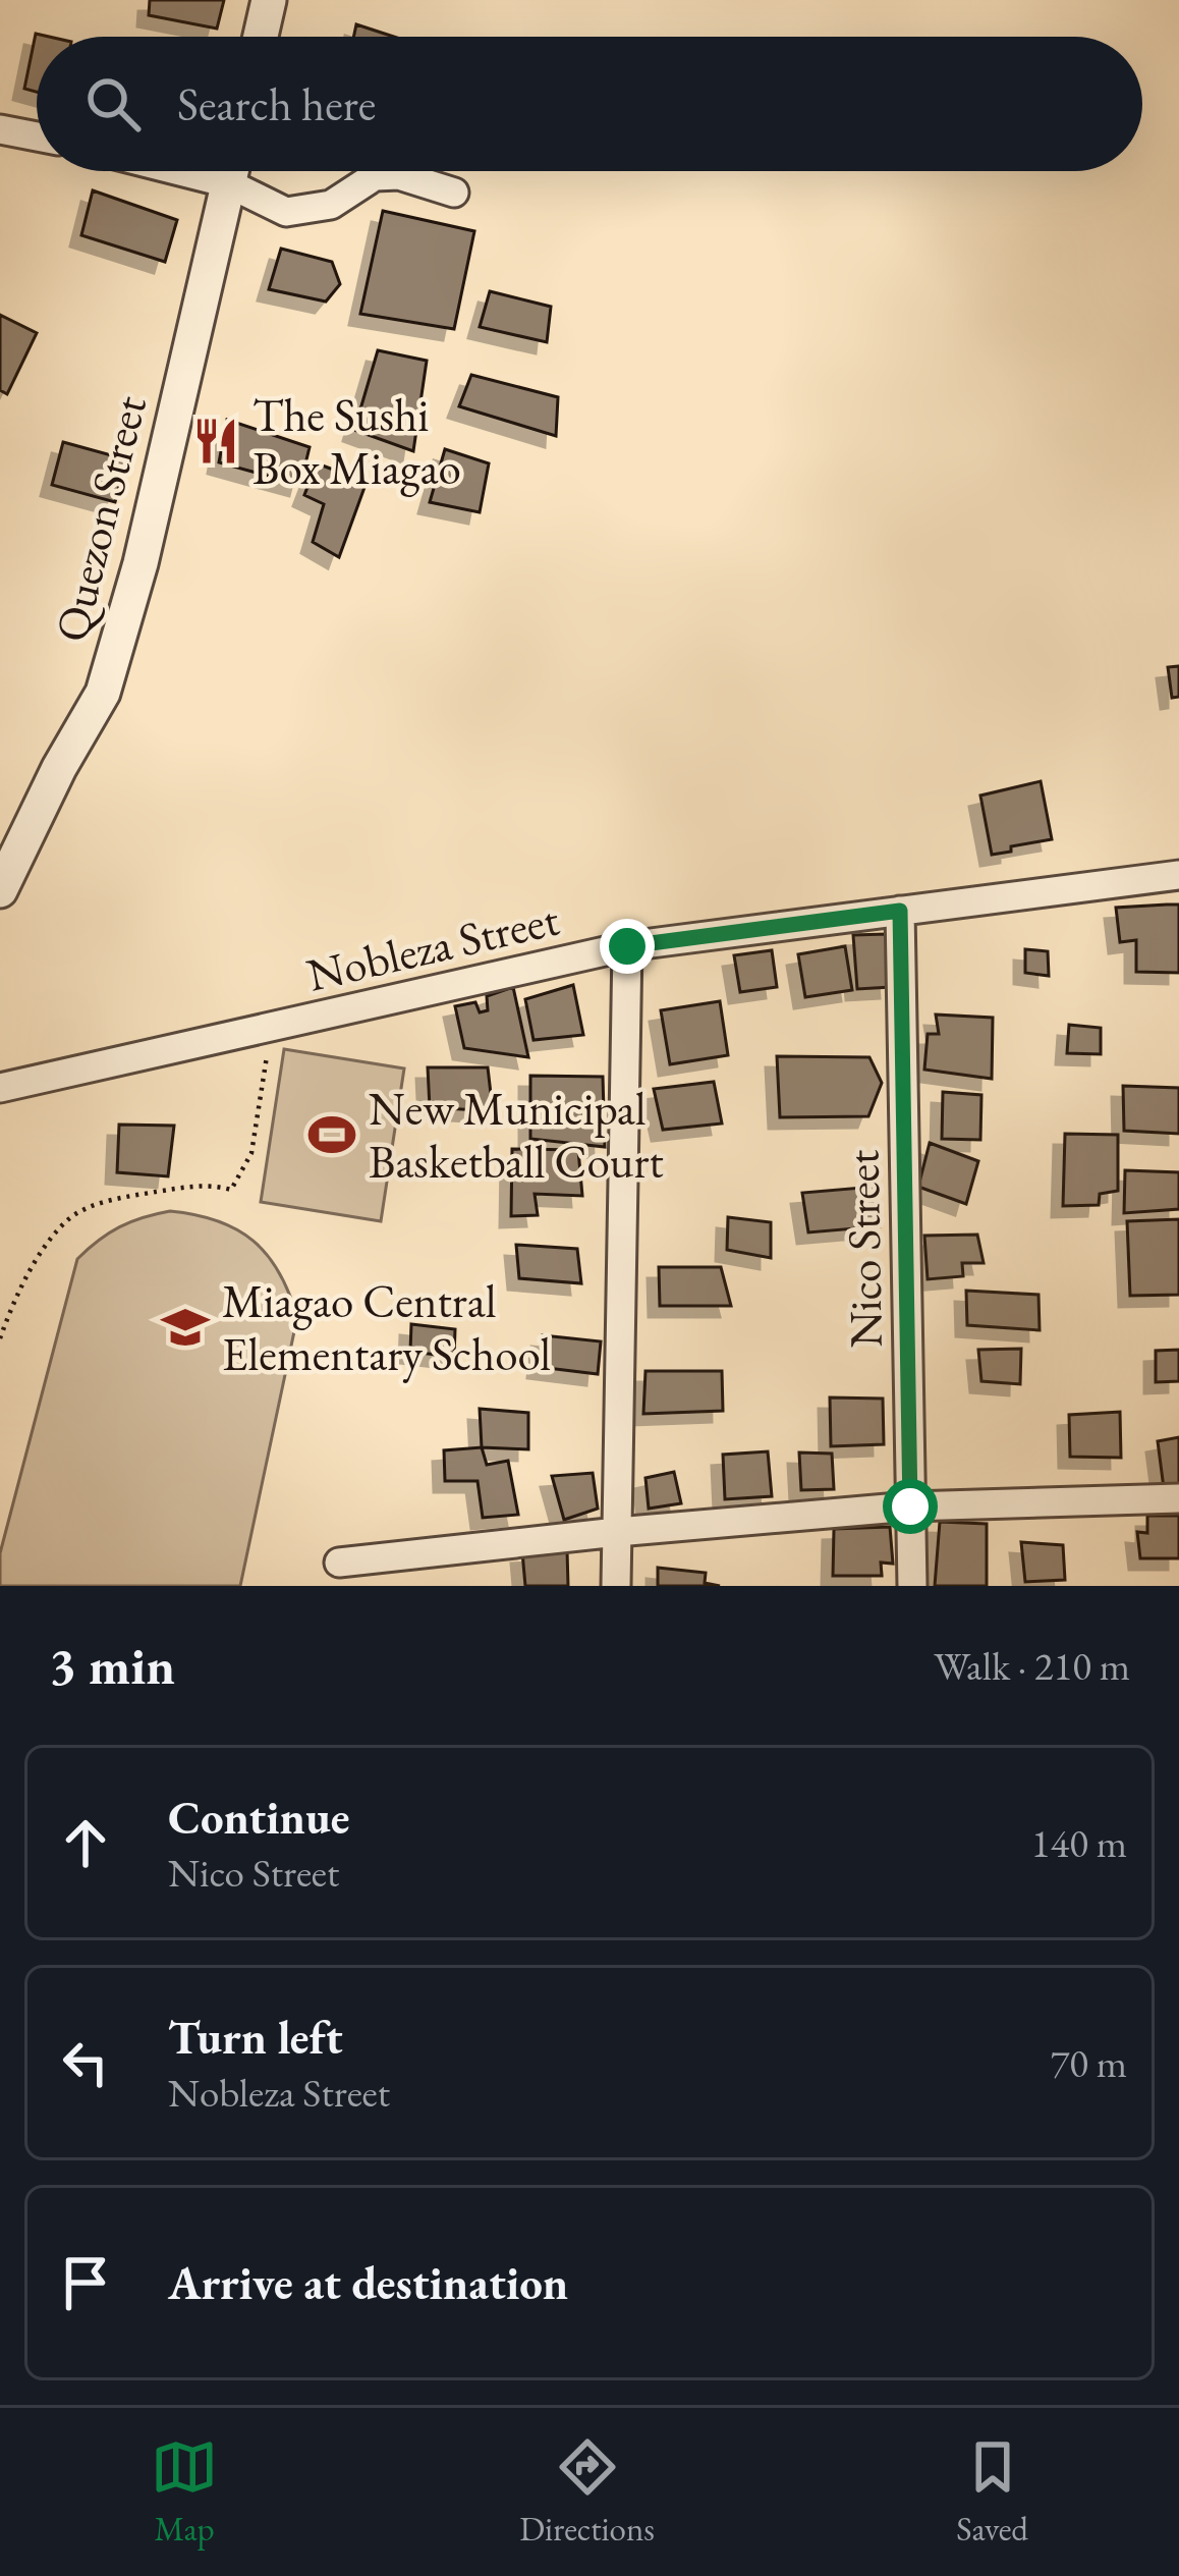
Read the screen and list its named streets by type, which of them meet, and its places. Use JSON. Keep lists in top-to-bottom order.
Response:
{
  "streets": {
    "street": ["Quezon Street", "Nobleza Street", "Nico Street"]
  },
  "crossings": [
    ["Nobleza Street", "Nico Street"]
  ],
  "places": {
    "restaurant": ["The Sushi Box Miagao"],
    "sports": ["New Municipal Basketball Court"],
    "school or university": ["Miagao Central Elementary School"]
  },
  "page": {
    "search": "Search here",
    "heading": ["3 min", "Walk · 210 m"],
    "list": [
      ["Continue", "Nico Street", "140 m"],
      ["Turn left", "Nobleza Street", "70 m"],
      "Arrive at destination"
    ],
    "nav": ["Map", "Directions", "Saved"]
  }
}
